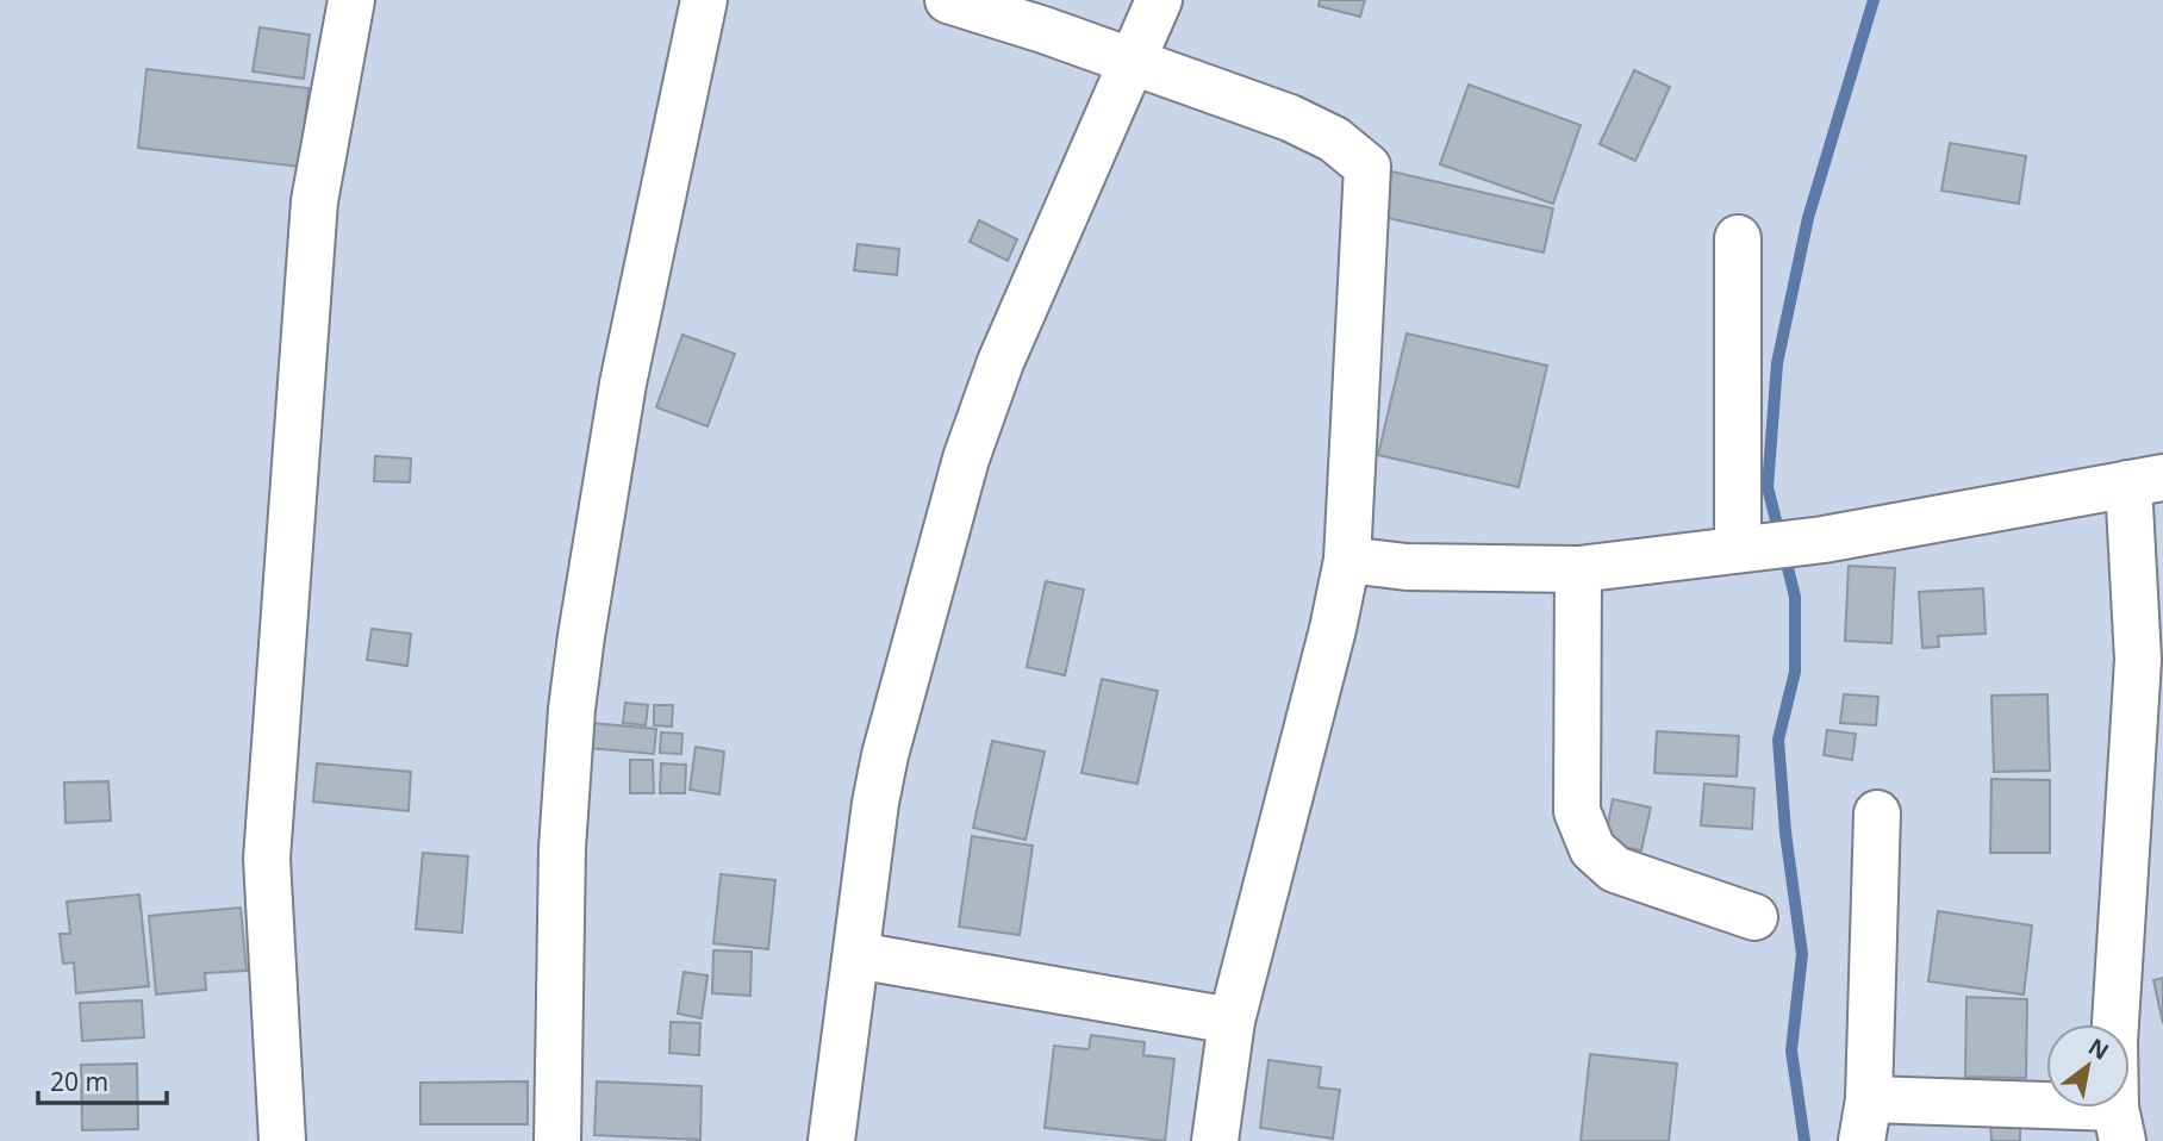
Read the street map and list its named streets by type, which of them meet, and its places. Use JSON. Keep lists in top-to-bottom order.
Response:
{
  "scale_bar": "20 m",
  "north": "top right"
}
